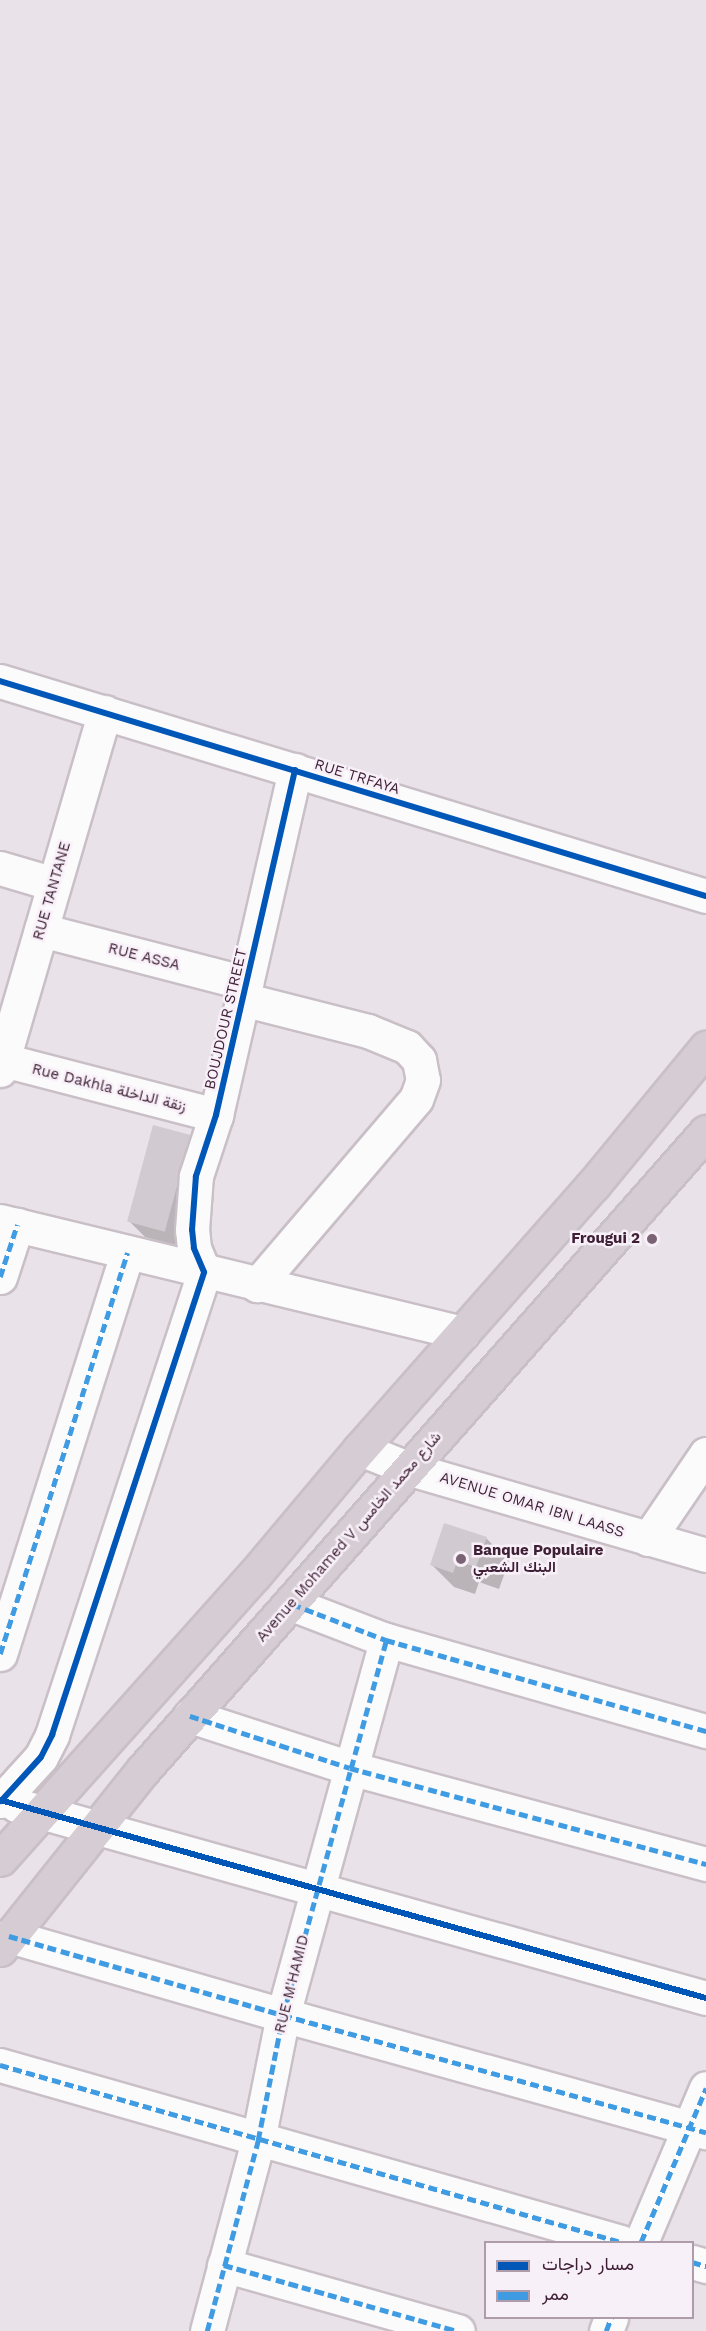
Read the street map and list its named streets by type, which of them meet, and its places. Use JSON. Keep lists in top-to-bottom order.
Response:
{
  "streets": {
    "main road": ["Avenue Mohamed V شارع محمد الخامس"],
    "street": [
      "RUE TRFAYA",
      "RUE TANTANE",
      "RUE ASSA",
      "BOUJDOUR STREET",
      "Rue Dakhla زنقة الداخلة",
      "AVENUE OMAR IBN LAASS",
      "RUE M'HAMID"
    ]
  },
  "crossings": [
    ["RUE TRFAYA", "RUE TANTANE"],
    ["RUE TRFAYA", "BOUJDOUR STREET"],
    ["RUE TANTANE", "RUE ASSA"],
    ["RUE TANTANE", "Rue Dakhla زنقة الداخلة"],
    ["RUE ASSA", "BOUJDOUR STREET"],
    ["BOUJDOUR STREET", "Rue Dakhla زنقة الداخلة"],
    ["AVENUE OMAR IBN LAASS", "Avenue Mohamed V شارع محمد الخامس"]
  ],
  "places": ["Frougui 2", "Banque Populaire البنك الشعبي"],
  "legend": ["مسار دراجات", "ممر"]
}
